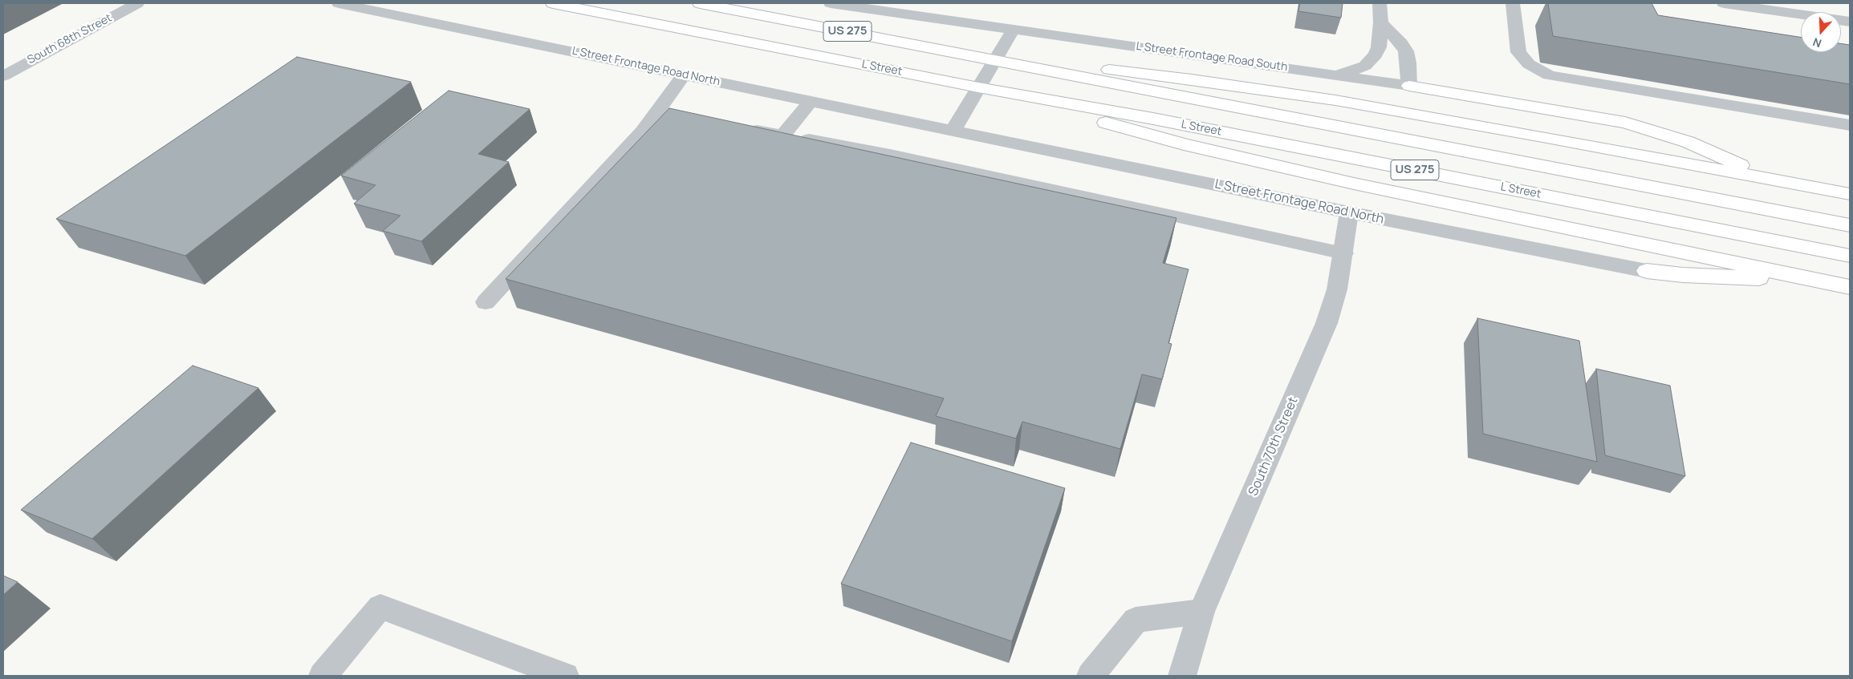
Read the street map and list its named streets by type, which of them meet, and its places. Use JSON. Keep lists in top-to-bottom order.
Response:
{
  "streets": {
    "main road": ["US 275", "L Street"],
    "street": [
      "South 68th Street",
      "L Street Frontage Road South",
      "L Street Frontage Road North",
      "South 70th Street"
    ]
  },
  "crossings": [
    ["L Street Frontage Road North", "South 70th Street"]
  ],
  "north": "bottom"
}
